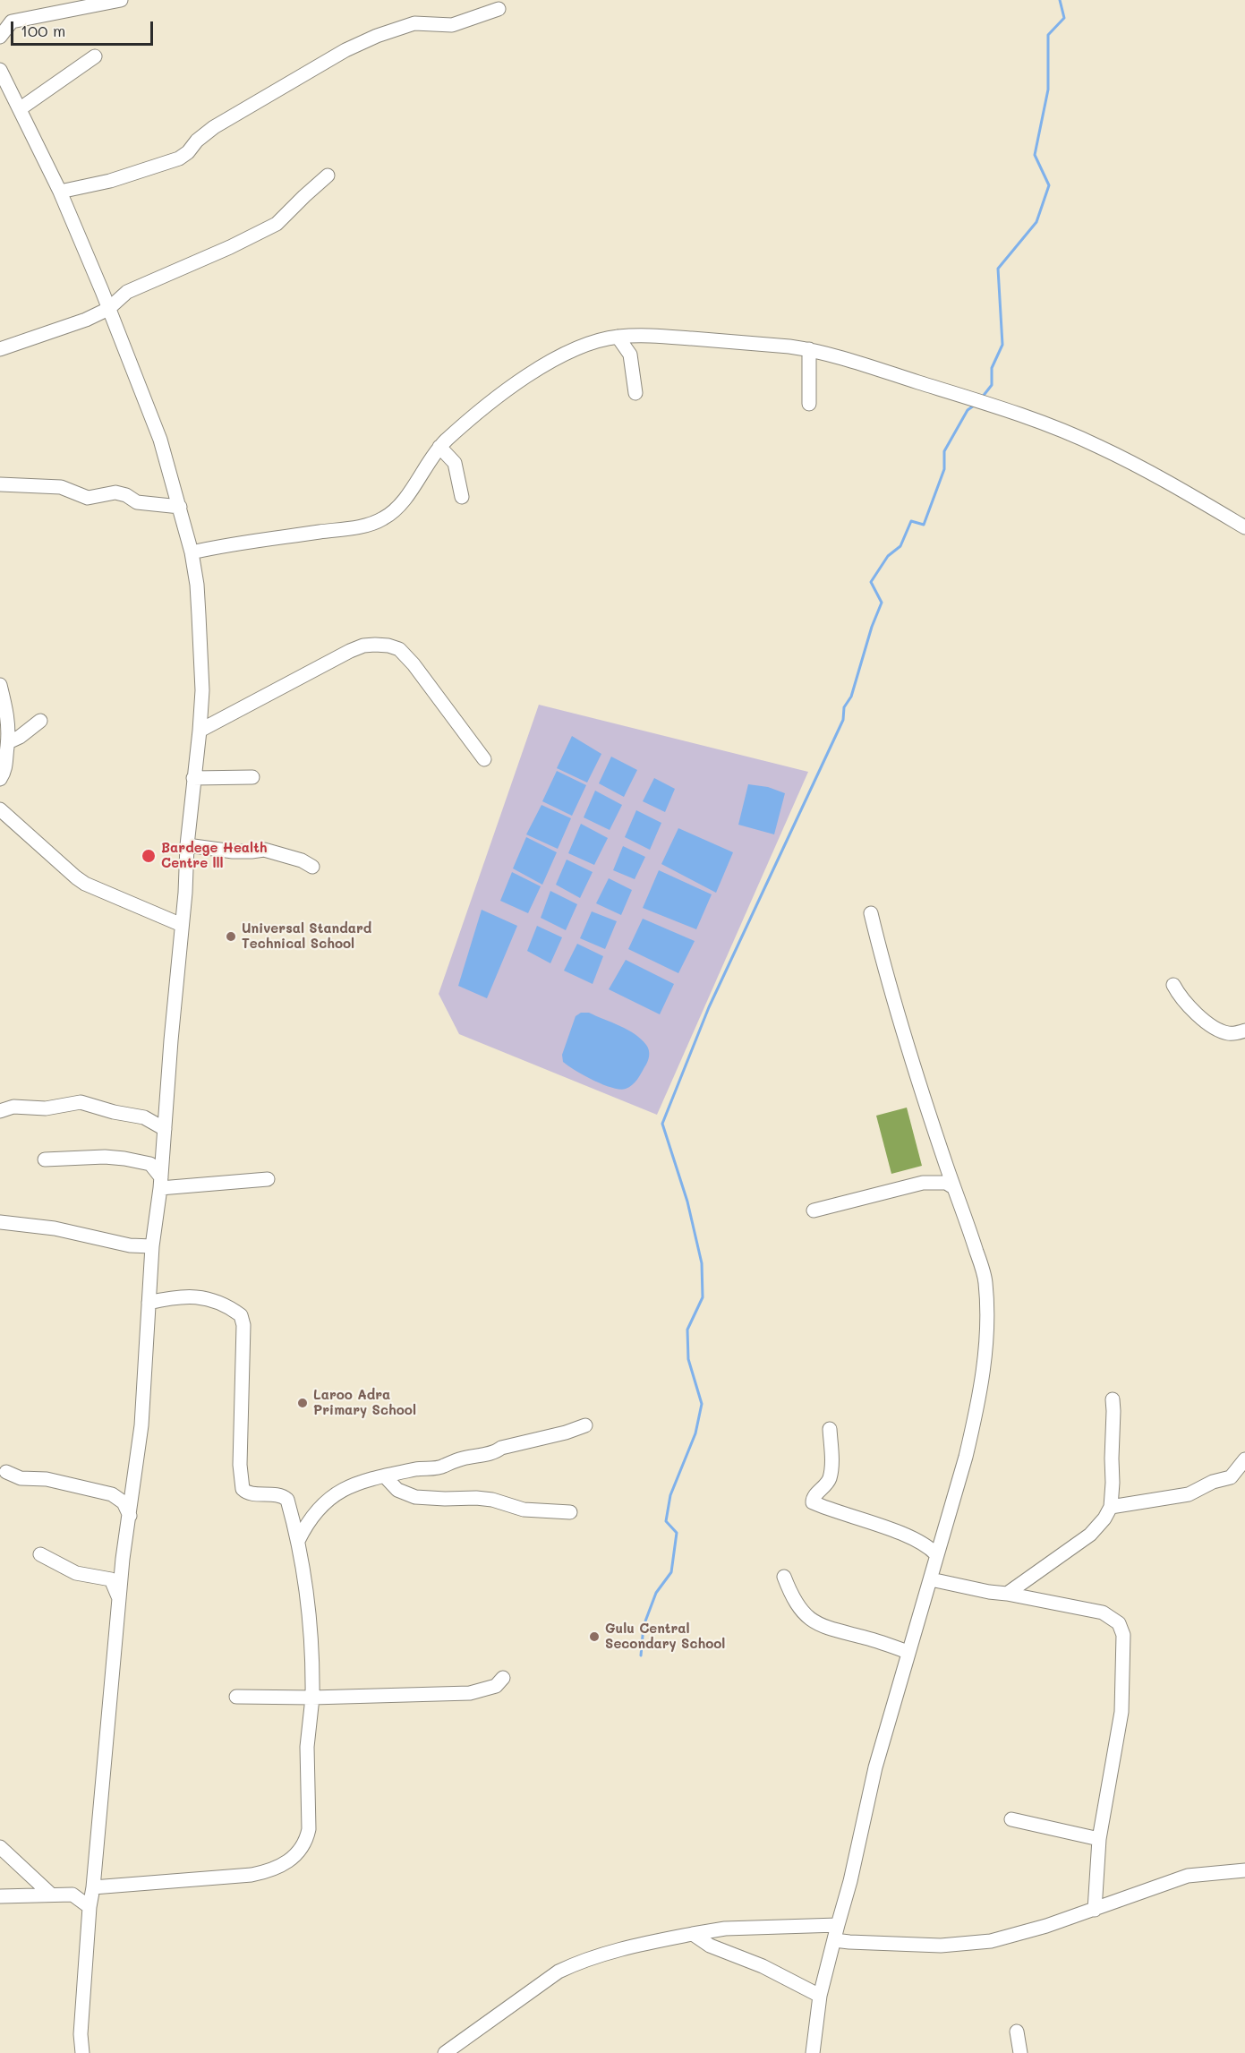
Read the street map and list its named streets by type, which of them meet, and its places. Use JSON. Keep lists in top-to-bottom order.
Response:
{
  "places": [
    "Bardege Health Centre lll",
    "Universal Standard Technical School",
    "Laroo Adra Primary School",
    "Gulu Central Secondary School"
  ],
  "scale_bar": "100 m"
}
